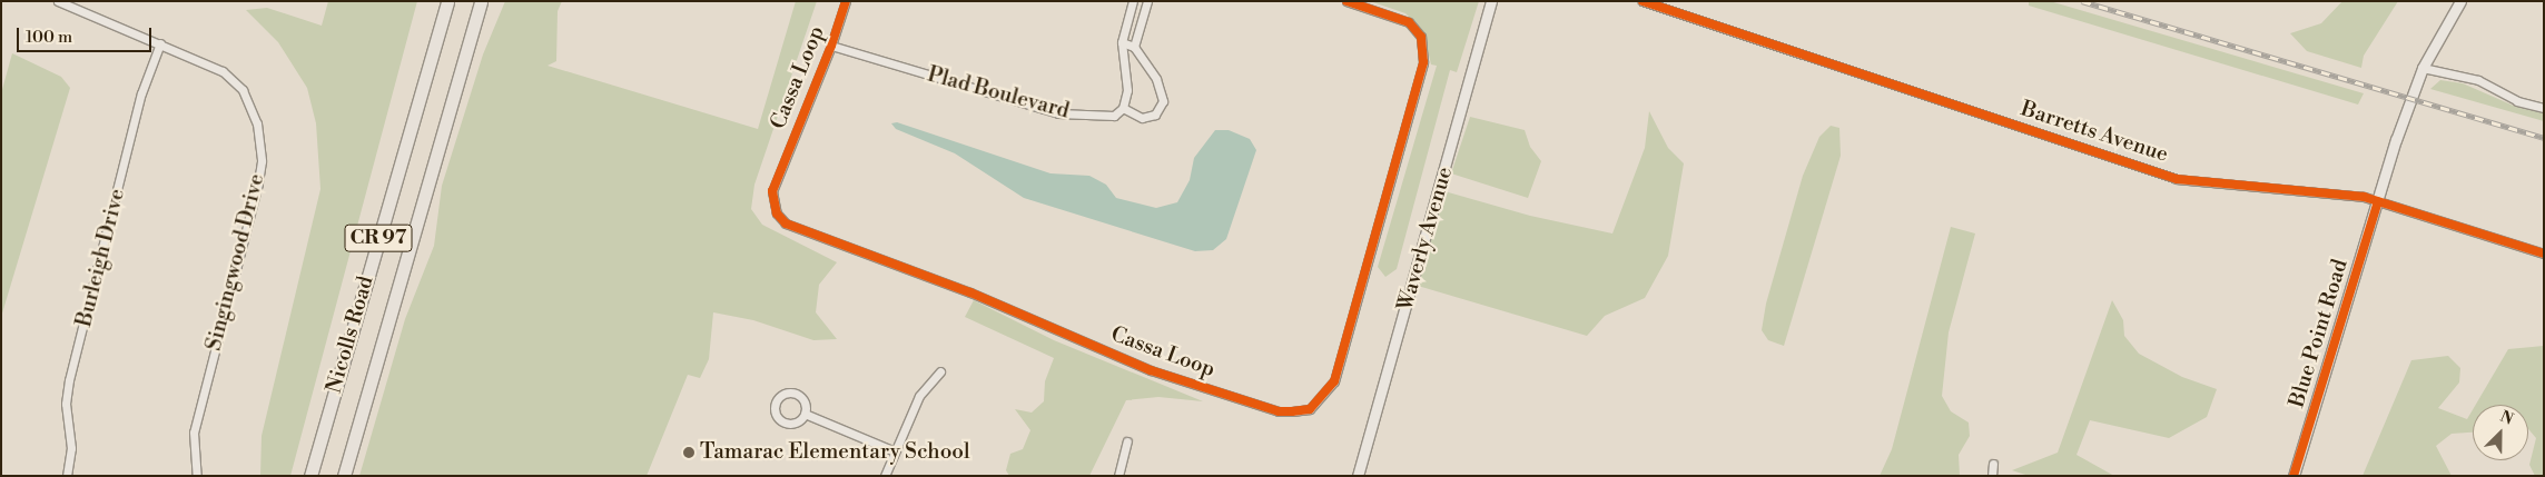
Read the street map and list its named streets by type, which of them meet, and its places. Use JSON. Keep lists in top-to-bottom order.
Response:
{
  "streets": {
    "highway": ["CR 97", "Nicolls Road"],
    "street": [
      "Cassa Loop",
      "Plad Boulevard",
      "Barretts Avenue",
      "Waverly Avenue",
      "Burleigh Drive",
      "Singingwood Drive",
      "Blue Point Road"
    ]
  },
  "crossings": [
    ["Cassa Loop", "Plad Boulevard"],
    ["Barretts Avenue", "Blue Point Road"],
    ["Burleigh Drive", "Singingwood Drive"]
  ],
  "places": ["Tamarac Elementary School"],
  "scale_bar": "100 m",
  "north": "top right"
}
